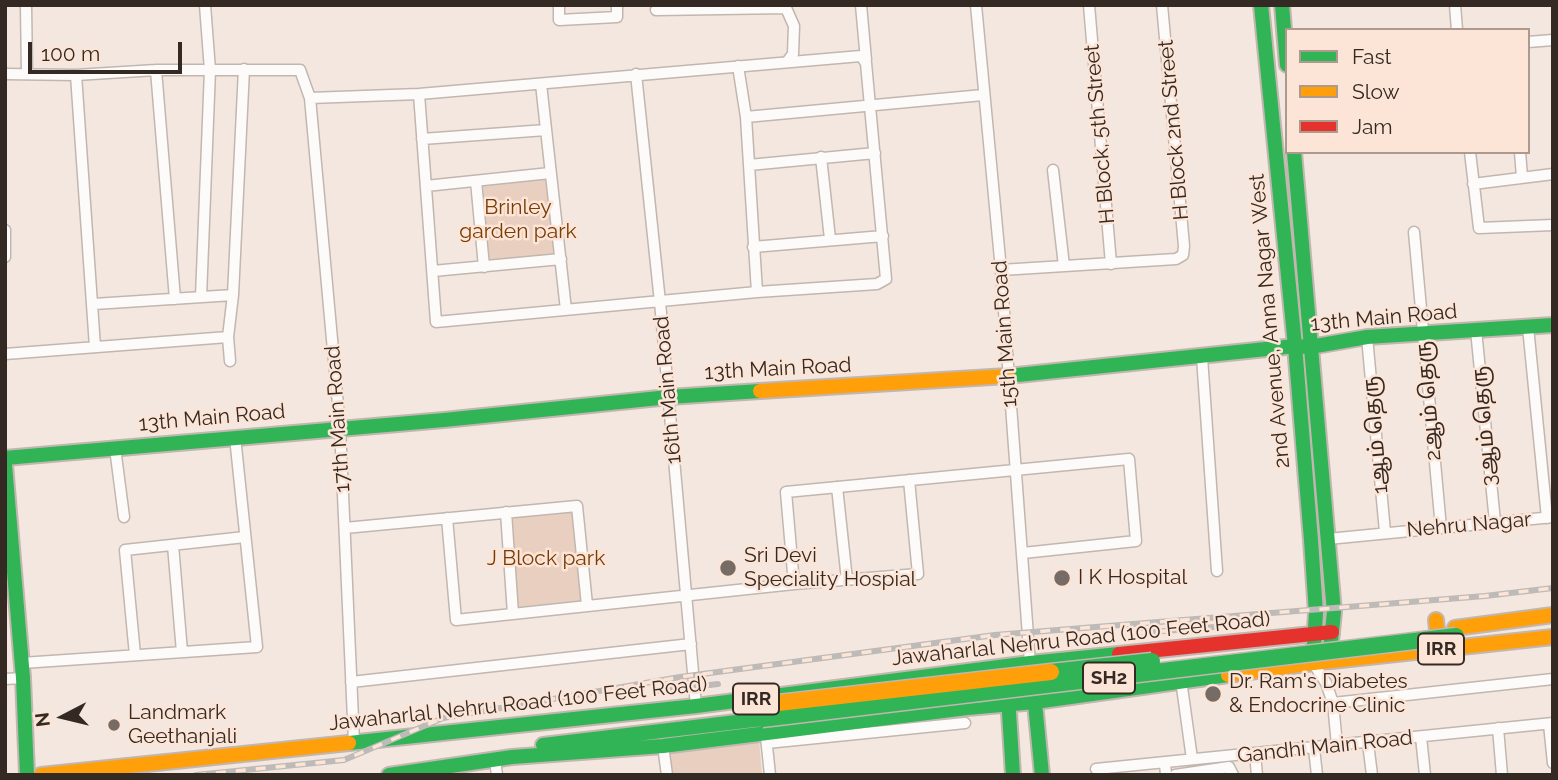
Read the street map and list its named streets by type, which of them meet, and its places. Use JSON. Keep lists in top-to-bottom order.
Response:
{
  "streets": {
    "main road": [
      "13th Main Road",
      "2nd Avenue, Anna Nagar West",
      "Jawaharlal Nehru Road (100 Feet Road)",
      "IRR",
      "SH2"
    ],
    "street": [
      "H Block 2nd Street",
      "H Block, 5th Street",
      "15th Main Road",
      "16th Main Road",
      "2ஆம் தெரு",
      "17th Main Road",
      "3ஆம் தெரு",
      "1ஆம் தெரு",
      "Nehru Nagar",
      "Gandhi Main Road"
    ]
  },
  "crossings": [
    ["H Block 2nd Street", "H Block, 5th Street"],
    ["13th Main Road", "2nd Avenue, Anna Nagar West"],
    ["13th Main Road", "15th Main Road"],
    ["13th Main Road", "16th Main Road"],
    ["13th Main Road", "2ஆம் தெரு"],
    ["13th Main Road", "17th Main Road"],
    ["13th Main Road", "3ஆம் தெரு"],
    ["13th Main Road", "1ஆம் தெரு"],
    ["2nd Avenue, Anna Nagar West", "Nehru Nagar"],
    ["2nd Avenue, Anna Nagar West", "Jawaharlal Nehru Road (100 Feet Road)"],
    ["2nd Avenue, Anna Nagar West", "IRR"],
    ["15th Main Road", "Jawaharlal Nehru Road (100 Feet Road)"],
    ["16th Main Road", "Jawaharlal Nehru Road (100 Feet Road)"],
    ["2ஆம் தெரு", "Nehru Nagar"],
    ["17th Main Road", "Jawaharlal Nehru Road (100 Feet Road)"],
    ["3ஆம் தெரு", "Nehru Nagar"],
    ["1ஆம் தெரு", "Nehru Nagar"],
    ["Jawaharlal Nehru Road (100 Feet Road)", "SH2"],
    ["IRR", "SH2"]
  ],
  "parks": ["Brinley garden park", "J Block park"],
  "places": [
    "Sri Devi Speciality Hospial",
    "I K Hospital",
    "Dr. Ram's Diabetes & Endocrine Clinic",
    "Landmark Geethanjali"
  ],
  "legend": ["Fast", "Slow", "Jam"],
  "scale_bar": "100 m",
  "north": "left"
}
